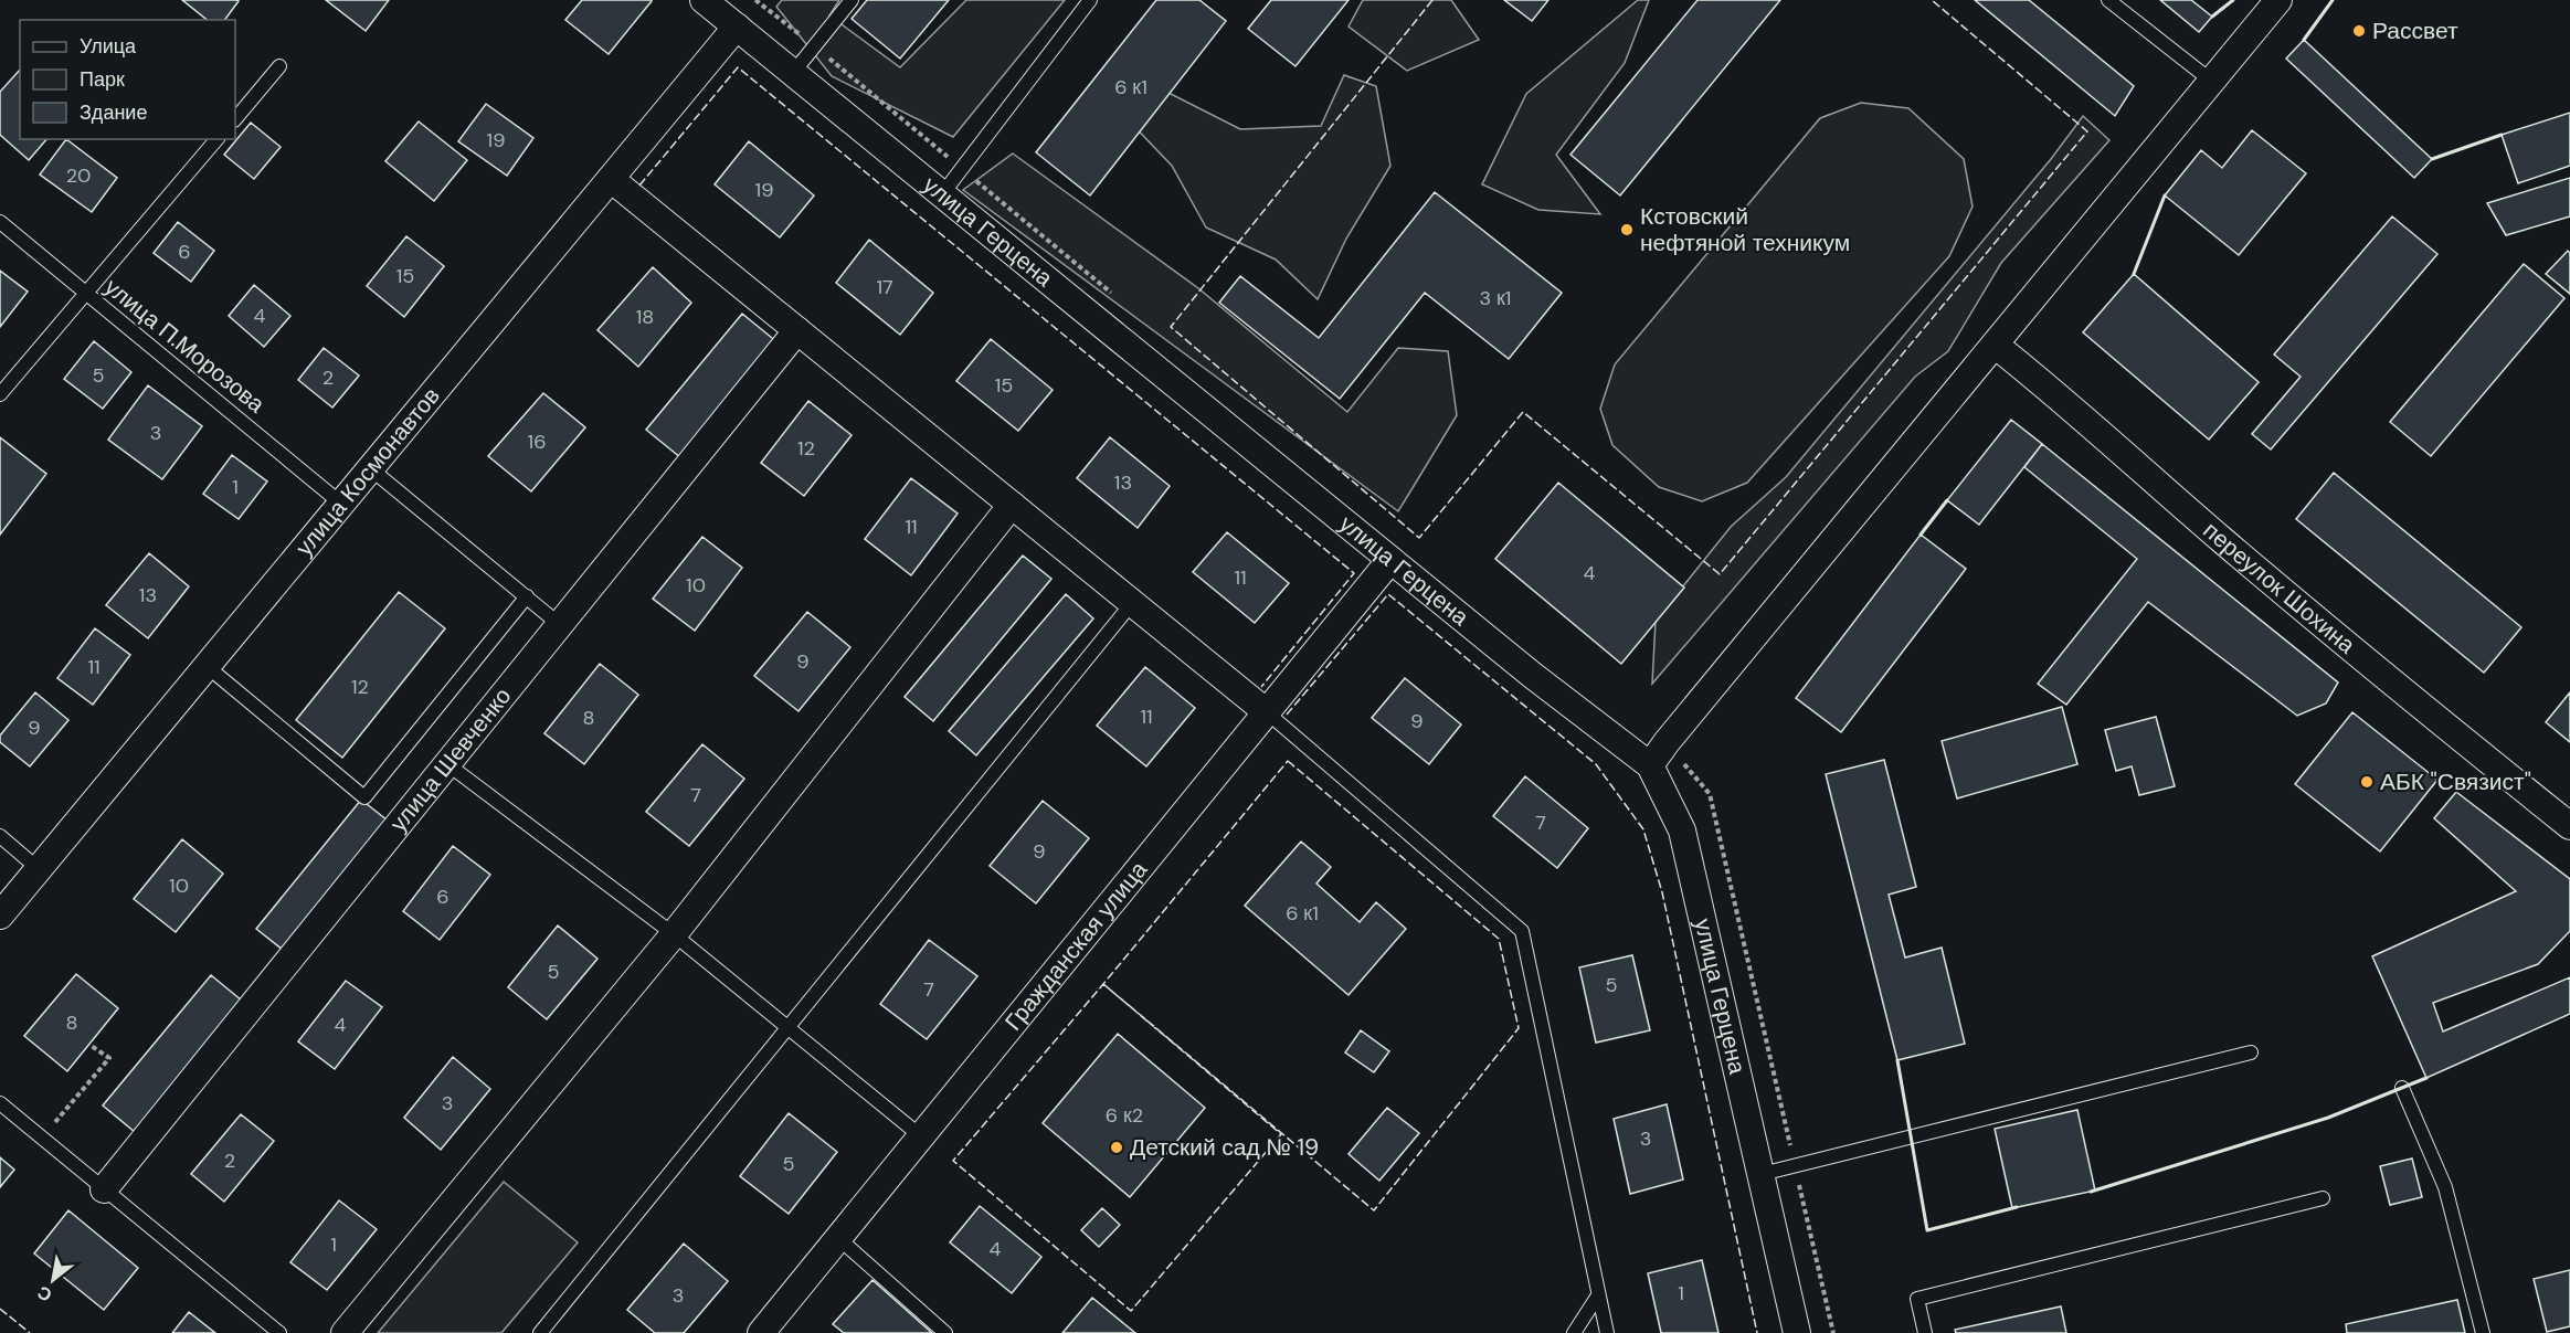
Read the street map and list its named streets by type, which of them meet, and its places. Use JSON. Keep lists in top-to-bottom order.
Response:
{
  "streets": {
    "street": [
      "улица Герцена",
      "улица Космонавтов",
      "переулок Шохина",
      "улица Шевченко",
      "Гражданская улица"
    ],
    "lane": ["улица П.Морозова"]
  },
  "crossings": [
    ["улица Герцена", "улица Космонавтов"],
    ["улица Герцена", "Гражданская улица"],
    ["улица П.Морозова", "улица Космонавтов"]
  ],
  "places": [
    "Рассвет",
    "Кстовский нефтяной техникум",
    "АБК \"Связист\"",
    "Детский сад № 19"
  ],
  "house_numbers": [
    "6 к1",
    "19",
    "20",
    "19",
    "6",
    "15",
    "17",
    "3 к1",
    "4",
    "18",
    "5",
    "2",
    "15",
    "3",
    "16",
    "12",
    "13",
    "1",
    "11",
    "4",
    "11",
    "10",
    "13",
    "9",
    "11",
    "12",
    "11",
    "8",
    "9",
    "9",
    "7",
    "7",
    "9",
    "10",
    "6",
    "6 к1",
    "5",
    "5",
    "7",
    "8",
    "4",
    "3",
    "6 к2",
    "3",
    "2",
    "5",
    "1",
    "4",
    "1",
    "3"
  ],
  "legend": ["Улица", "Парк", "Здание"],
  "north": "bottom left"
}
